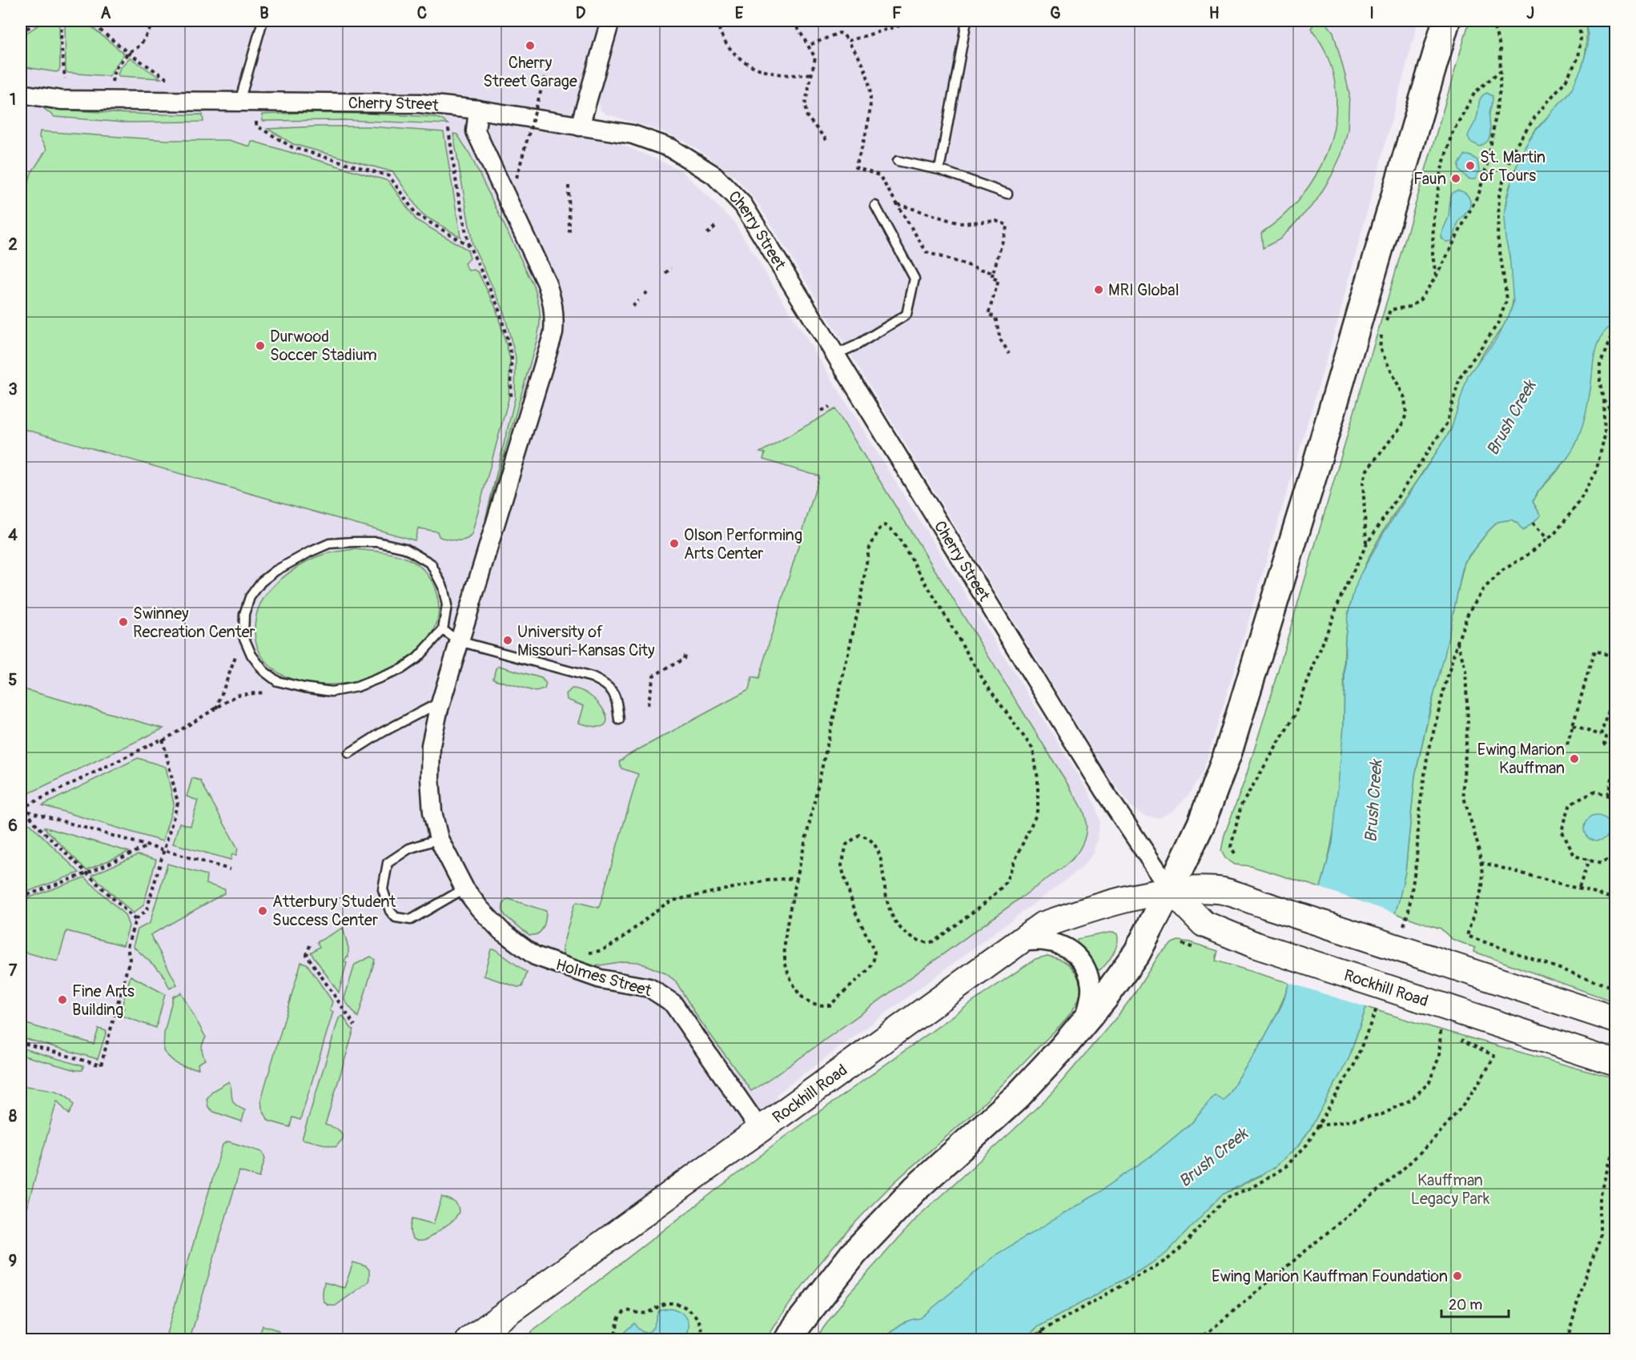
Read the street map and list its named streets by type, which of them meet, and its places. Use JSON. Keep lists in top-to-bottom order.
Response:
{
  "streets": {
    "main road": ["Rockhill Road"],
    "street": ["Cherry Street", "Holmes Street"]
  },
  "crossings": [
    ["Cherry Street", "Rockhill Road"],
    ["Holmes Street", "Rockhill Road"]
  ],
  "water": ["Brush Creek"],
  "parks": ["Kauffman Legacy Park"],
  "places": [
    "Cherry Street Garage",
    "St. Martin of Tours",
    "Faun",
    "MRI Global",
    "Durwood Soccer Stadium",
    "Olson Performing Arts Center",
    "Swinney Recreation Center",
    "University of Missouri-Kansas City",
    "Ewing Marion Kauffman",
    "Atterbury Student Success Center",
    "Fine Arts Building",
    "Ewing Marion Kauffman Foundation"
  ],
  "scale_bar": "20 m",
  "grid": {
    "columns": [
      "A",
      "B",
      "C",
      "D",
      "E",
      "F",
      "G",
      "H",
      "I",
      "J"
    ],
    "rows": [
      "1",
      "2",
      "3",
      "4",
      "5",
      "6",
      "7",
      "8",
      "9"
    ]
  }
}
